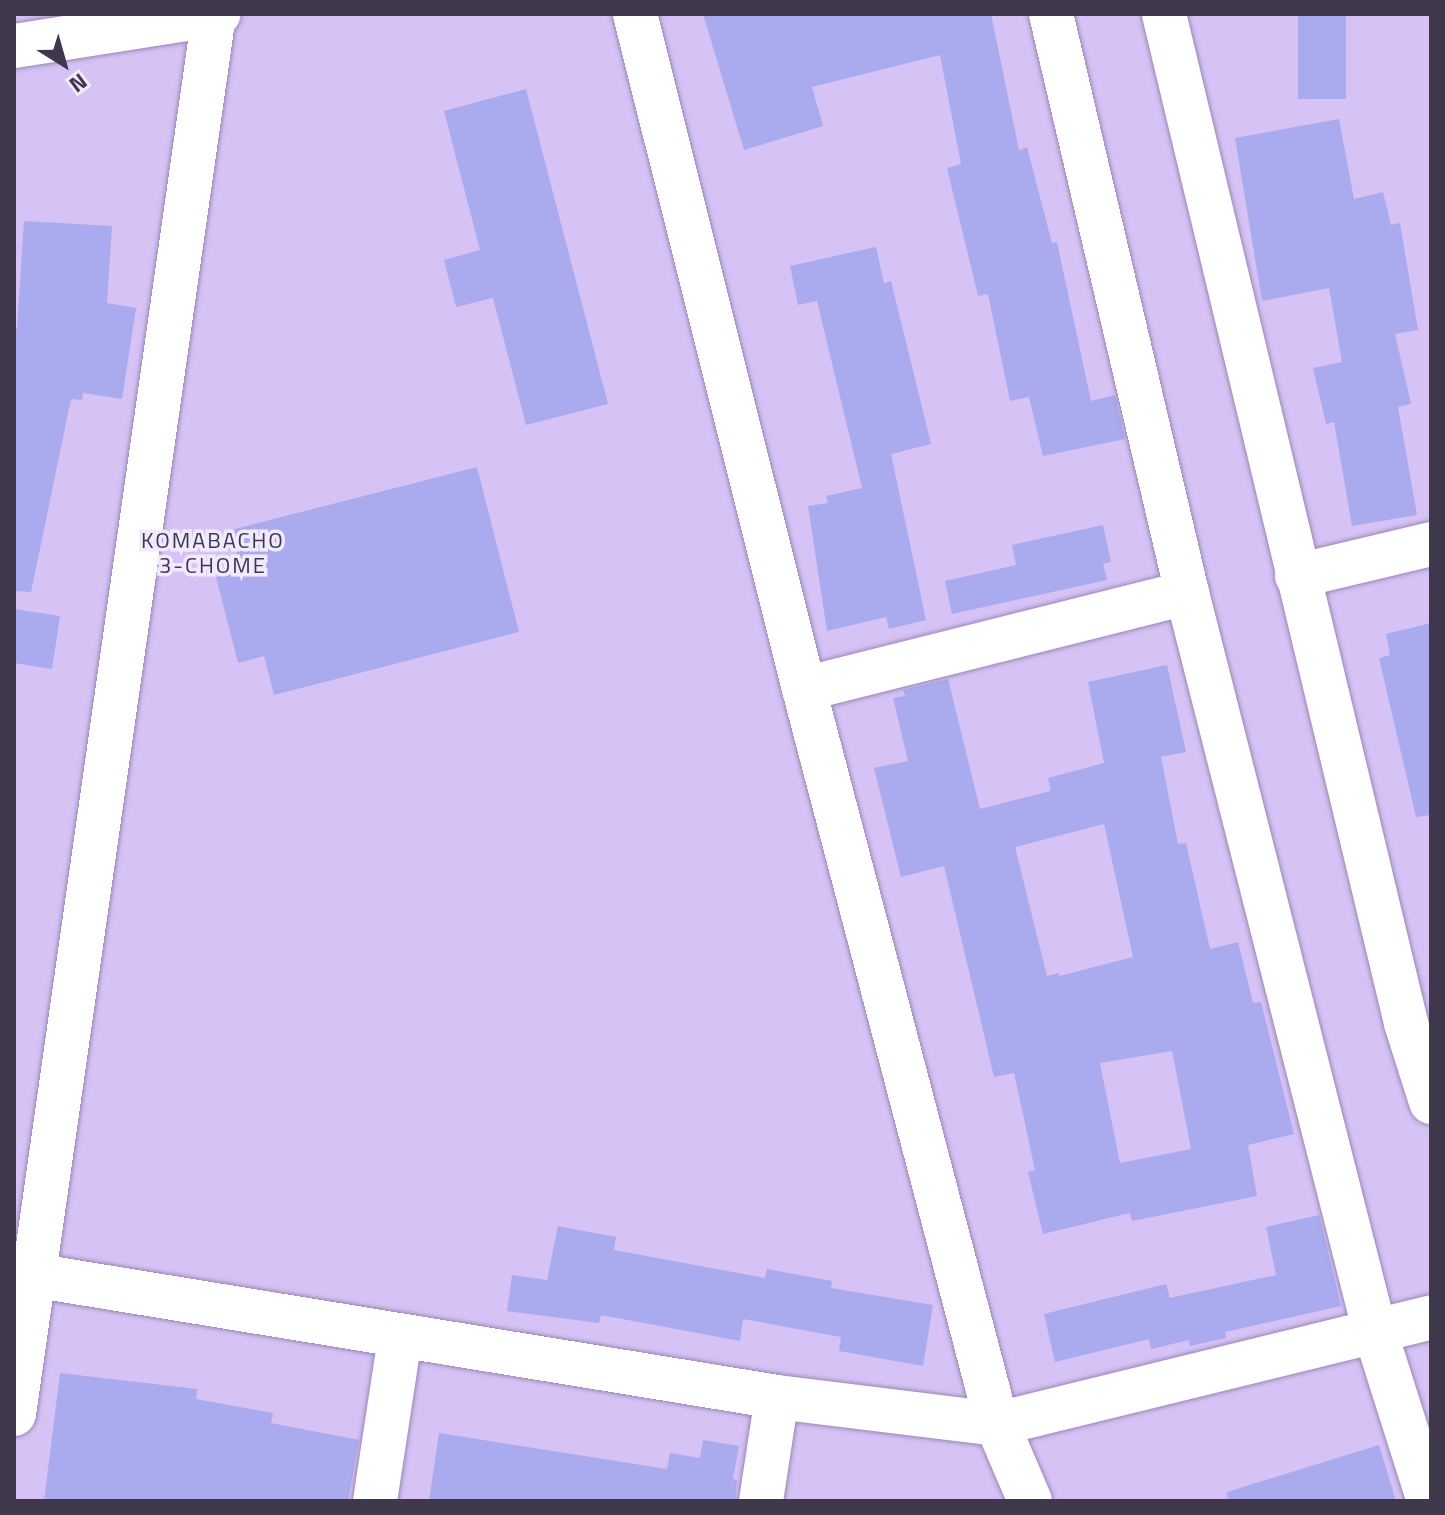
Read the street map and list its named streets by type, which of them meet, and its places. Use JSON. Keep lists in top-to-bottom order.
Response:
{
  "districts": ["KOMABACHO 3-CHOME"],
  "north": "bottom right"
}
